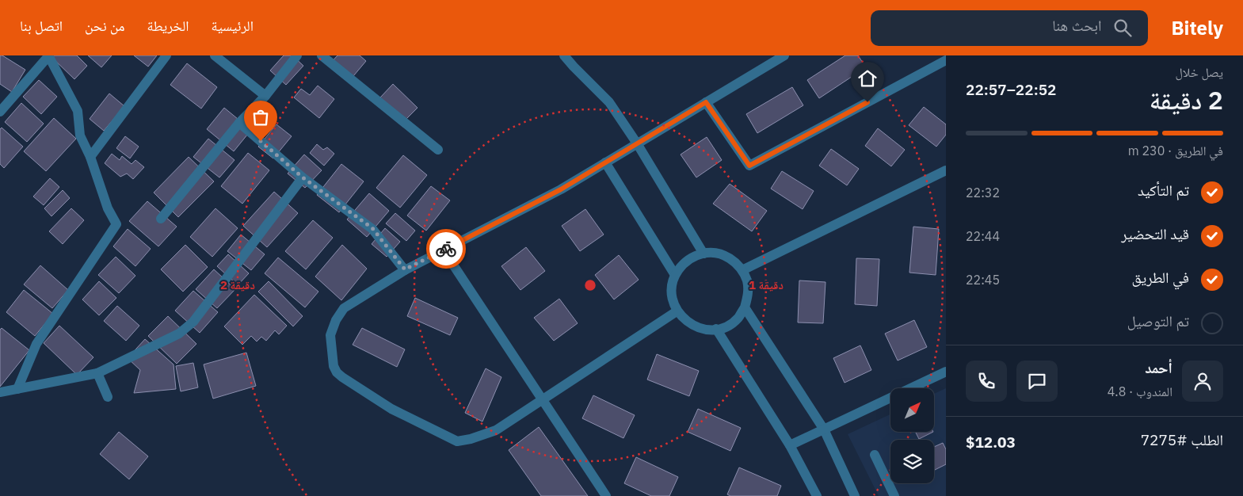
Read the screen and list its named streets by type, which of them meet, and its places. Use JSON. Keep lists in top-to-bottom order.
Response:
{
  "north": "top right",
  "page": {
    "header": "Bitely",
    "search": "ابحث هنا",
    "nav": [
      "الرئيسية",
      "الخريطة",
      "من نحن",
      "اتصل بنا"
    ],
    "heading": ["2 دقيقة", "يصل خلال", "22:52–22:57"],
    "panel": [
      "أحمد",
      "المندوب · 4.8",
      "الطلب #7275",
      "$12.03"
    ],
    "bar": "في الطريق · 230 m",
    "list": [
      ["تم التأكيد", "22:32"],
      ["قيد التحضير", "22:44"],
      ["في الطريق", "22:45"],
      "تم التوصيل"
    ]
  },
  "rings": ["1 دقيقة", "2 دقيقة"]
}
